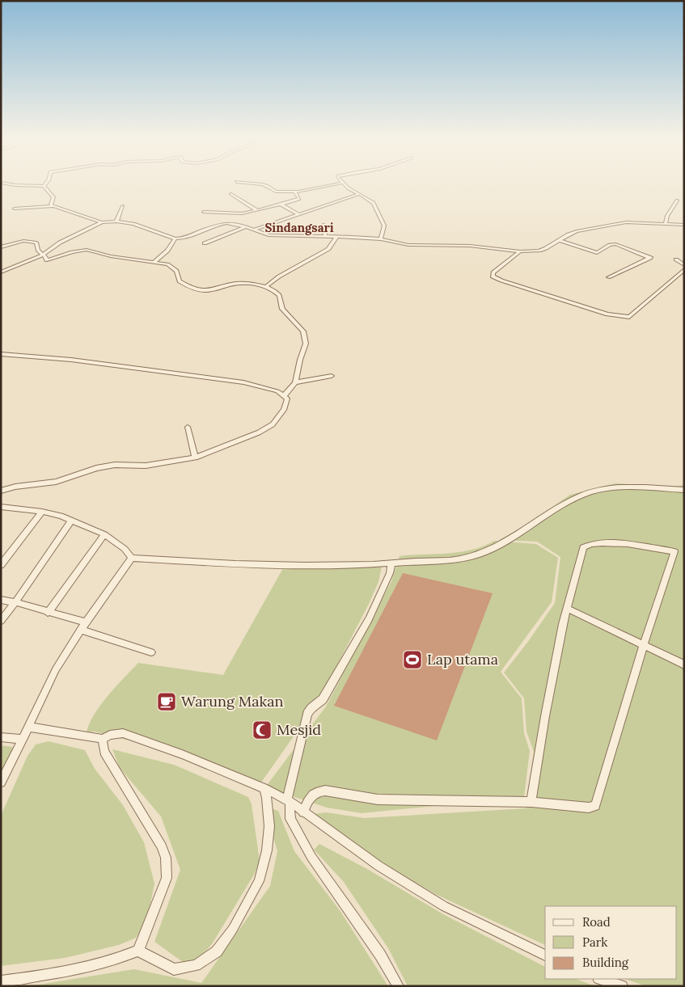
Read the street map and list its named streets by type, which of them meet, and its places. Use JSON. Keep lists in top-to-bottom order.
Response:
{
  "districts": ["Sindangsari"],
  "places": {
    "sports": ["Lap utama"],
    "cafe": ["Warung Makan"],
    "mosque": ["Mesjid"]
  },
  "legend": ["Road", "Park", "Building"]
}
